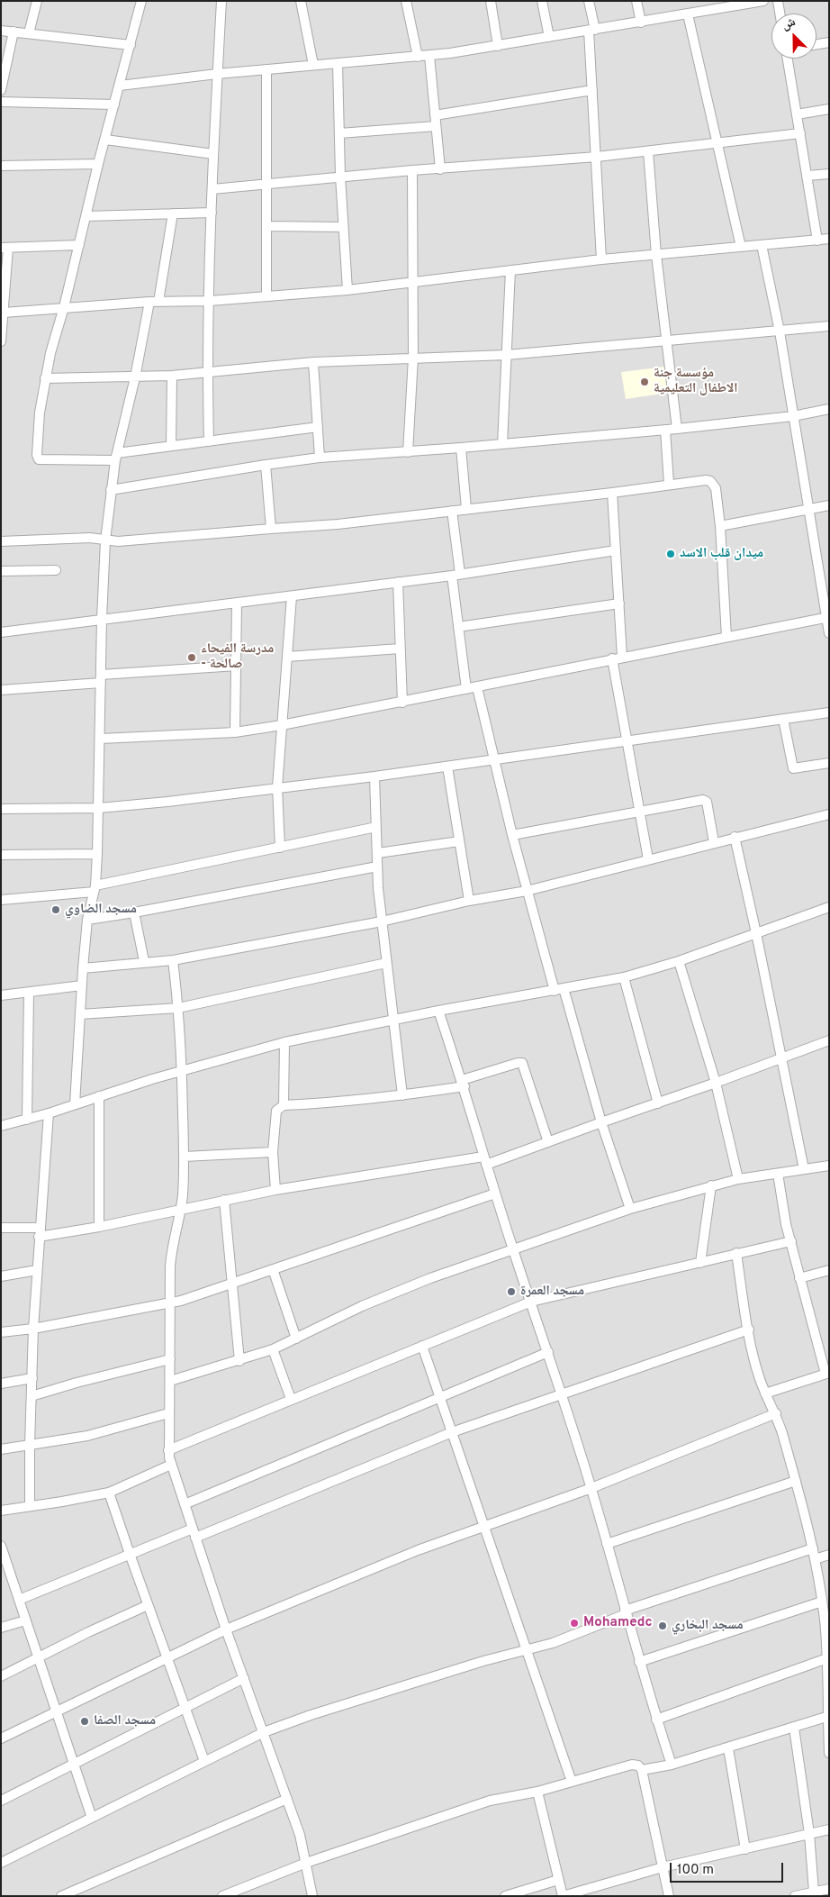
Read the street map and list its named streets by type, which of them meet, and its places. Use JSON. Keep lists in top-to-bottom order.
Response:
{
  "places": [
    "مؤسسة جنة الاطفال التعليمية",
    "ميدان قلب الاسد",
    "مدرسة الفيحاء - صالحة",
    "مسجد الضاوي",
    "مسجد العمرة",
    "Mohamedc",
    "مسجد البخاري",
    "مسجد الصفا"
  ],
  "scale_bar": "100 m",
  "north": "top left"
}
